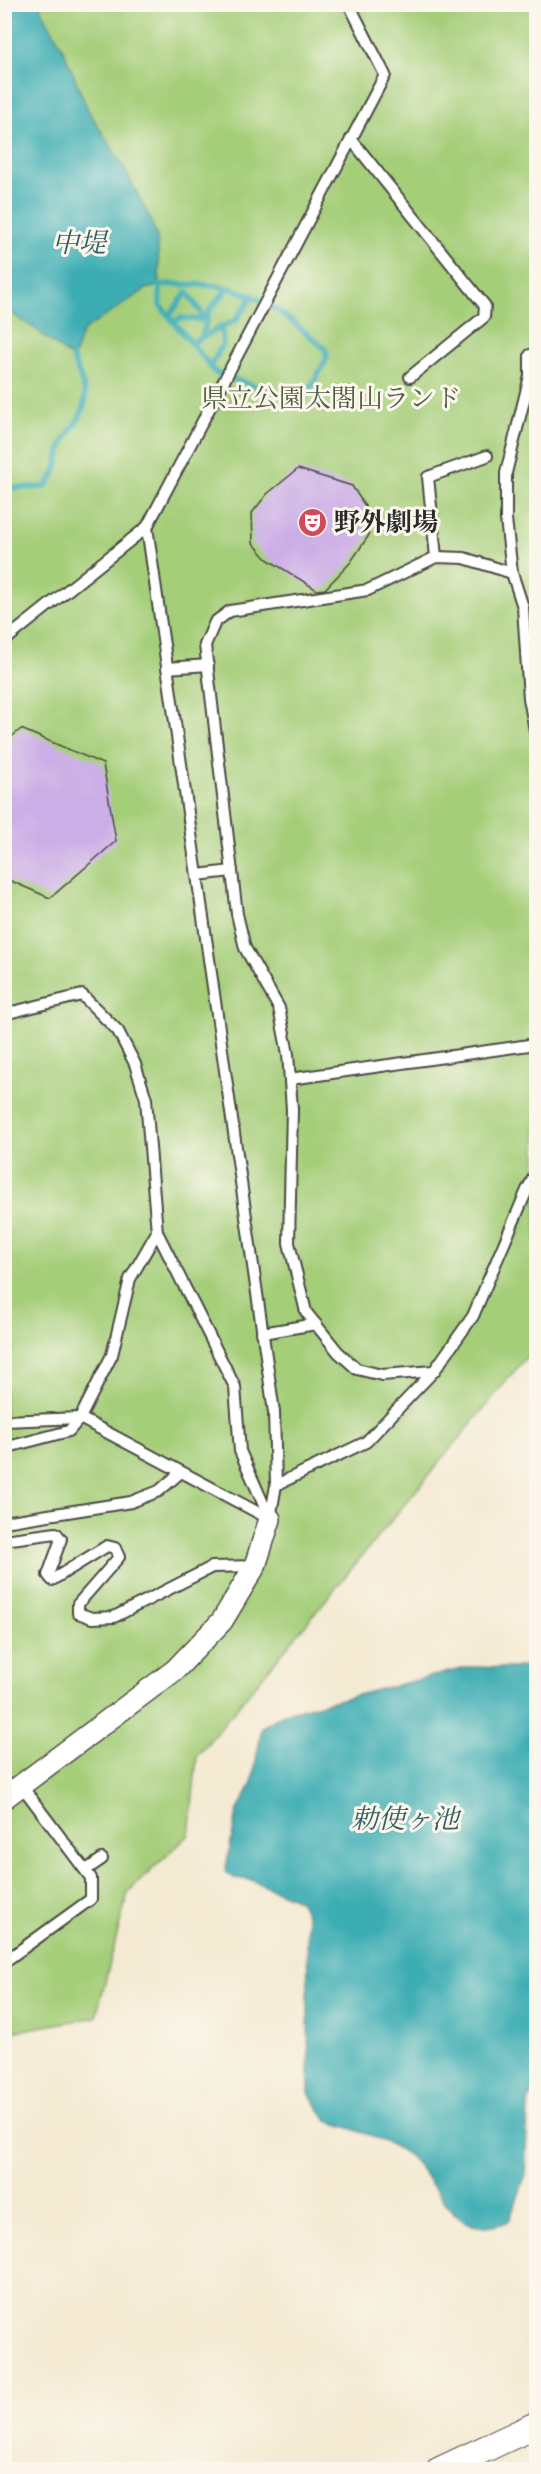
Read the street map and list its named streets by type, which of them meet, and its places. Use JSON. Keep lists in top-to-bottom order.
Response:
{
  "water": ["中堤", "勅使ヶ池"],
  "parks": ["県立公園太閤山ランド"],
  "places": {
    "theatre": ["野外劇場"]
  }
}
